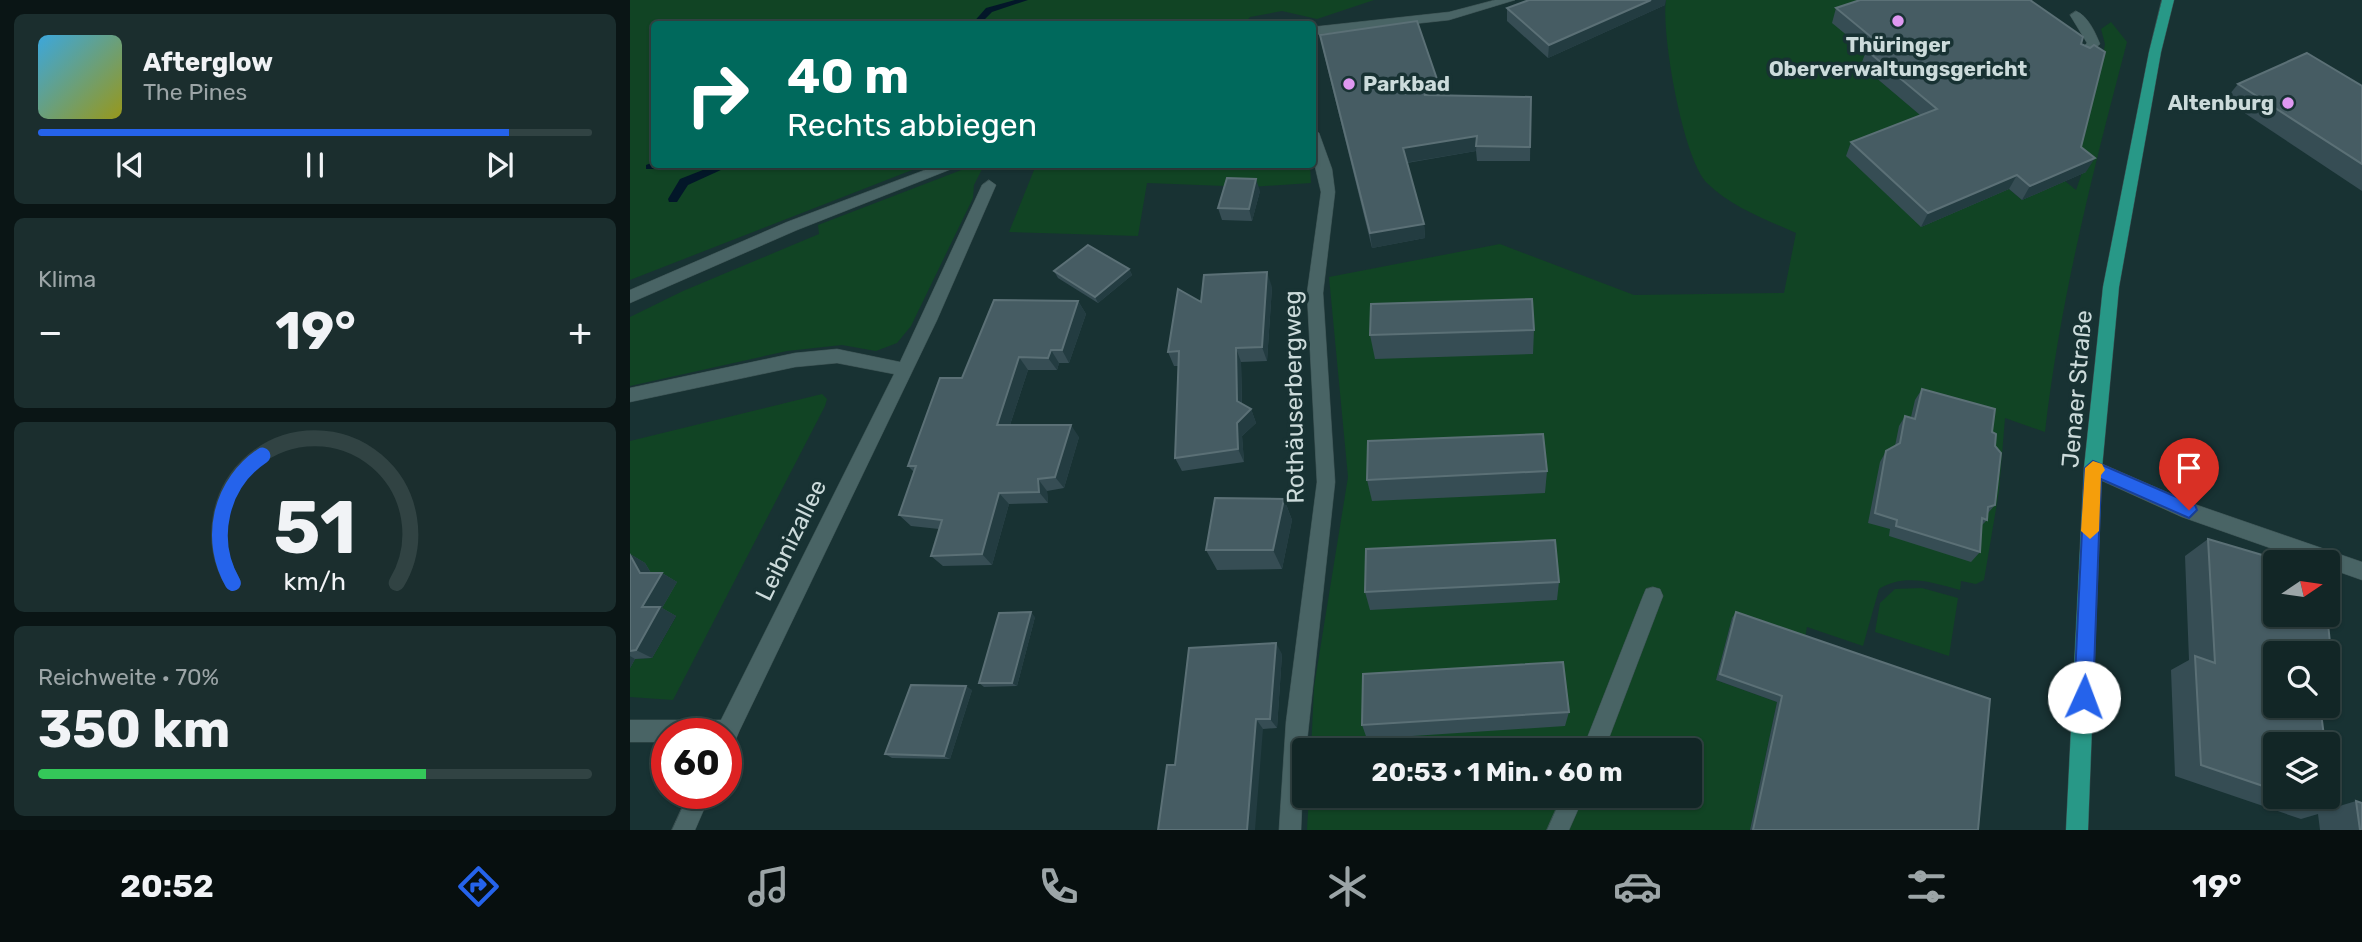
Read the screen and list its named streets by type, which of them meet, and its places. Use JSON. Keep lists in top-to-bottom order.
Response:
{
  "streets": {
    "main road": ["Jenaer Straße"],
    "street": ["Rothäuserbergweg", "Leibnizallee"]
  },
  "places": ["Thüringer Oberverwaltungsgericht", "Parkbad", "Altenburg"],
  "north": "right",
  "page": {
    "turn": ["40 m", "Rechts abbiegen"],
    "song": ["Afterglow", "The Pines"],
    "tile": [
      "Klima",
      ["Reichweite · 70%", "350 km"]
    ],
    "heat": ["−", "19°", "+"],
    "limit": "60",
    "trip": "20:53 · 1 Min. · 60 m",
    "tabs": ["20:52", "19°"],
    "gauge": ["51", "km/h"]
  }
}
